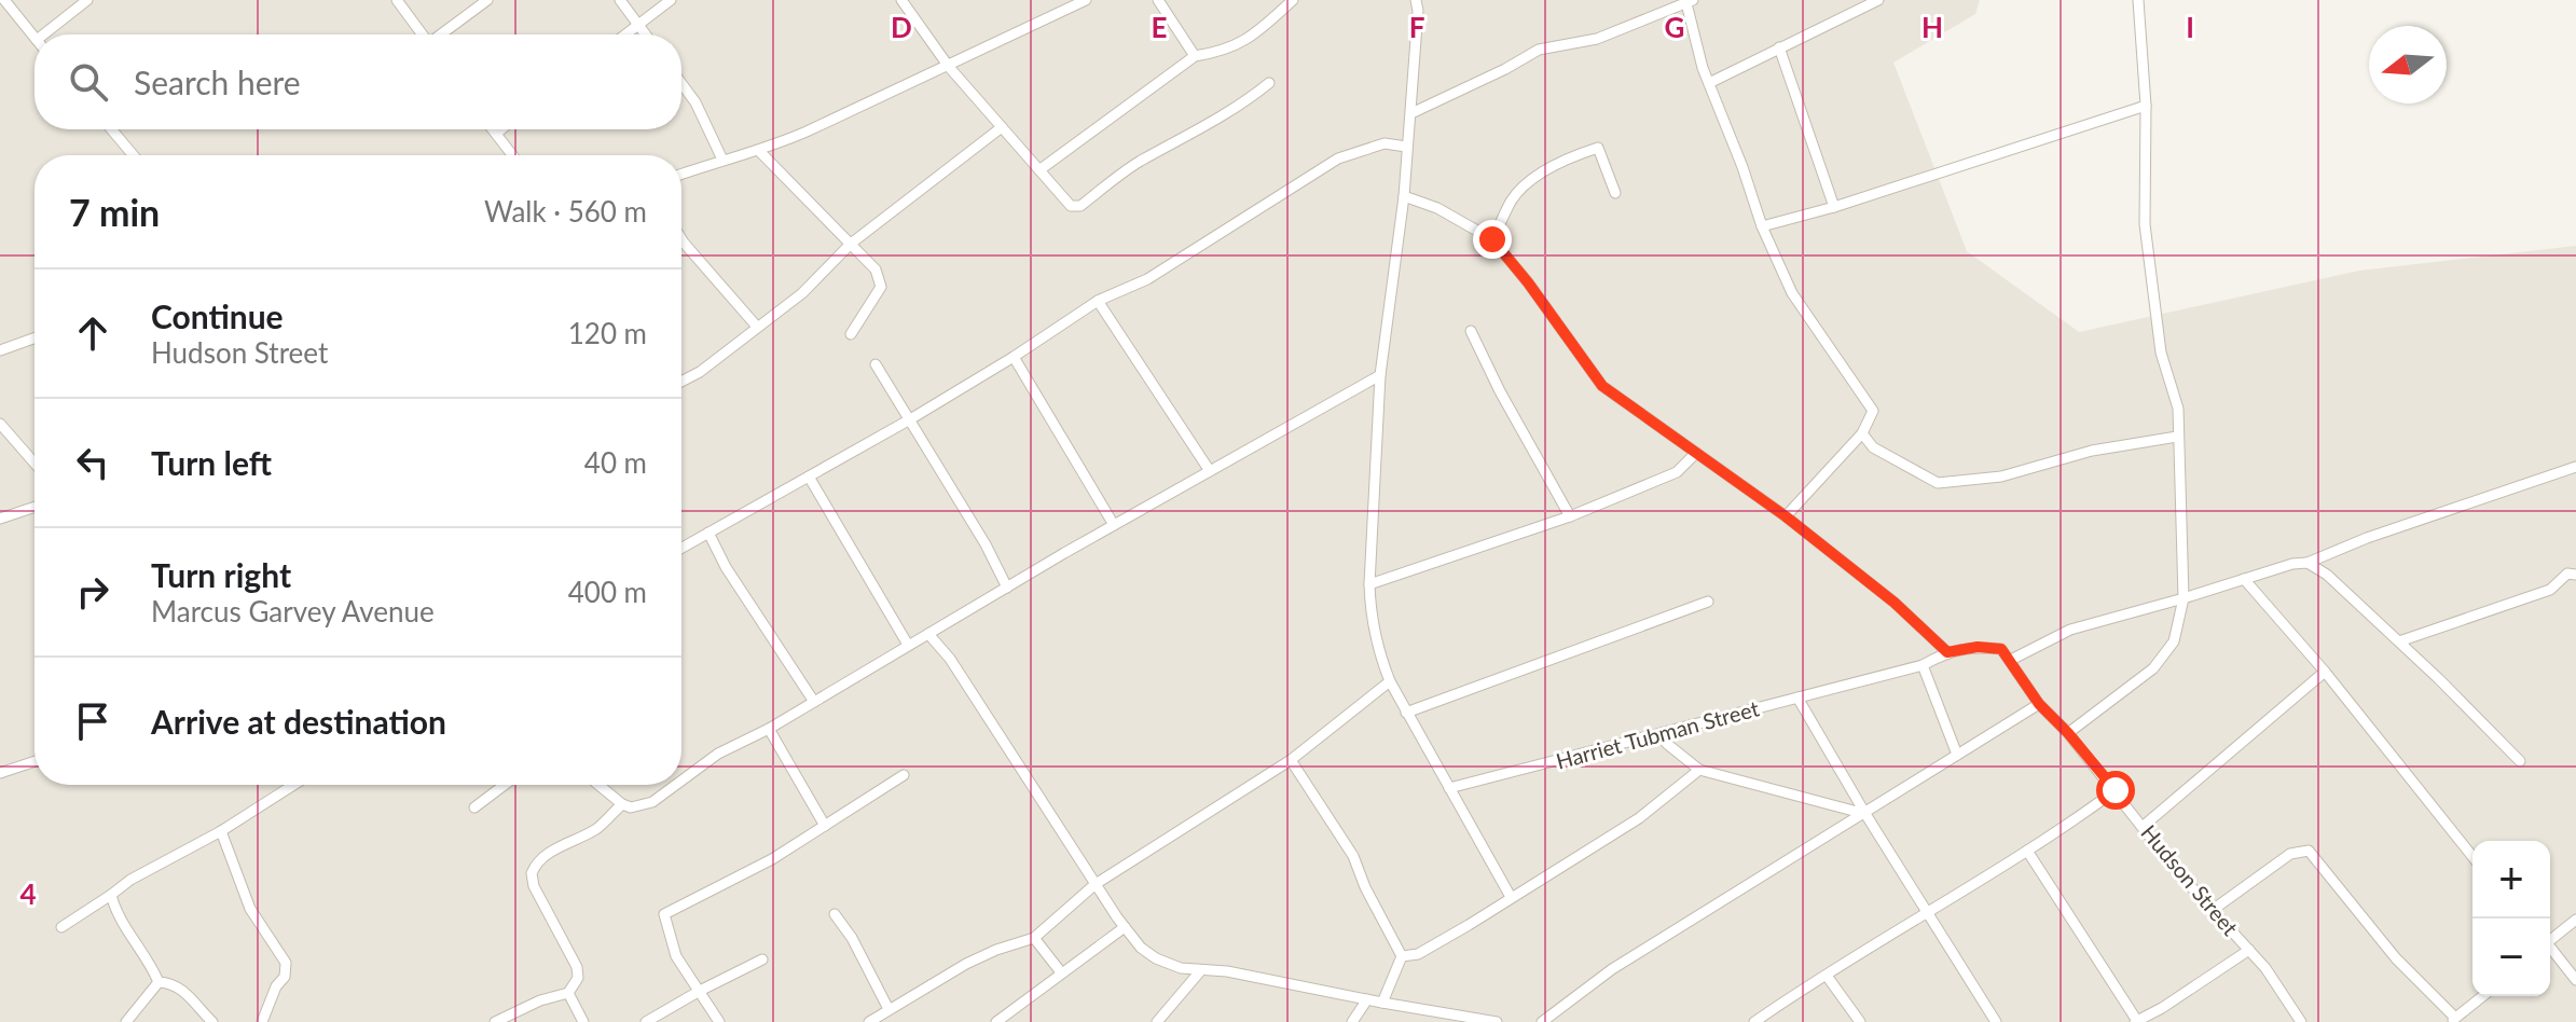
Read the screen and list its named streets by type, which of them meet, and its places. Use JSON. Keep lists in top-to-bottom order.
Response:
{
  "streets": {
    "street": ["Harriet Tubman Street", "Hudson Street"]
  },
  "north": "left",
  "page": {
    "search": "Search here",
    "heading": ["7 min", "Walk · 560 m"],
    "list": [
      ["Continue", "Hudson Street", "120 m"],
      ["Turn left", "40 m"],
      ["Turn right", "Marcus Garvey Avenue", "400 m"],
      "Arrive at destination"
    ],
    "map_buttons": ["+", "−"]
  },
  "grid": {
    "columns": [
      "D",
      "E",
      "F",
      "G",
      "H",
      "I"
    ],
    "rows": ["4"]
  }
}
